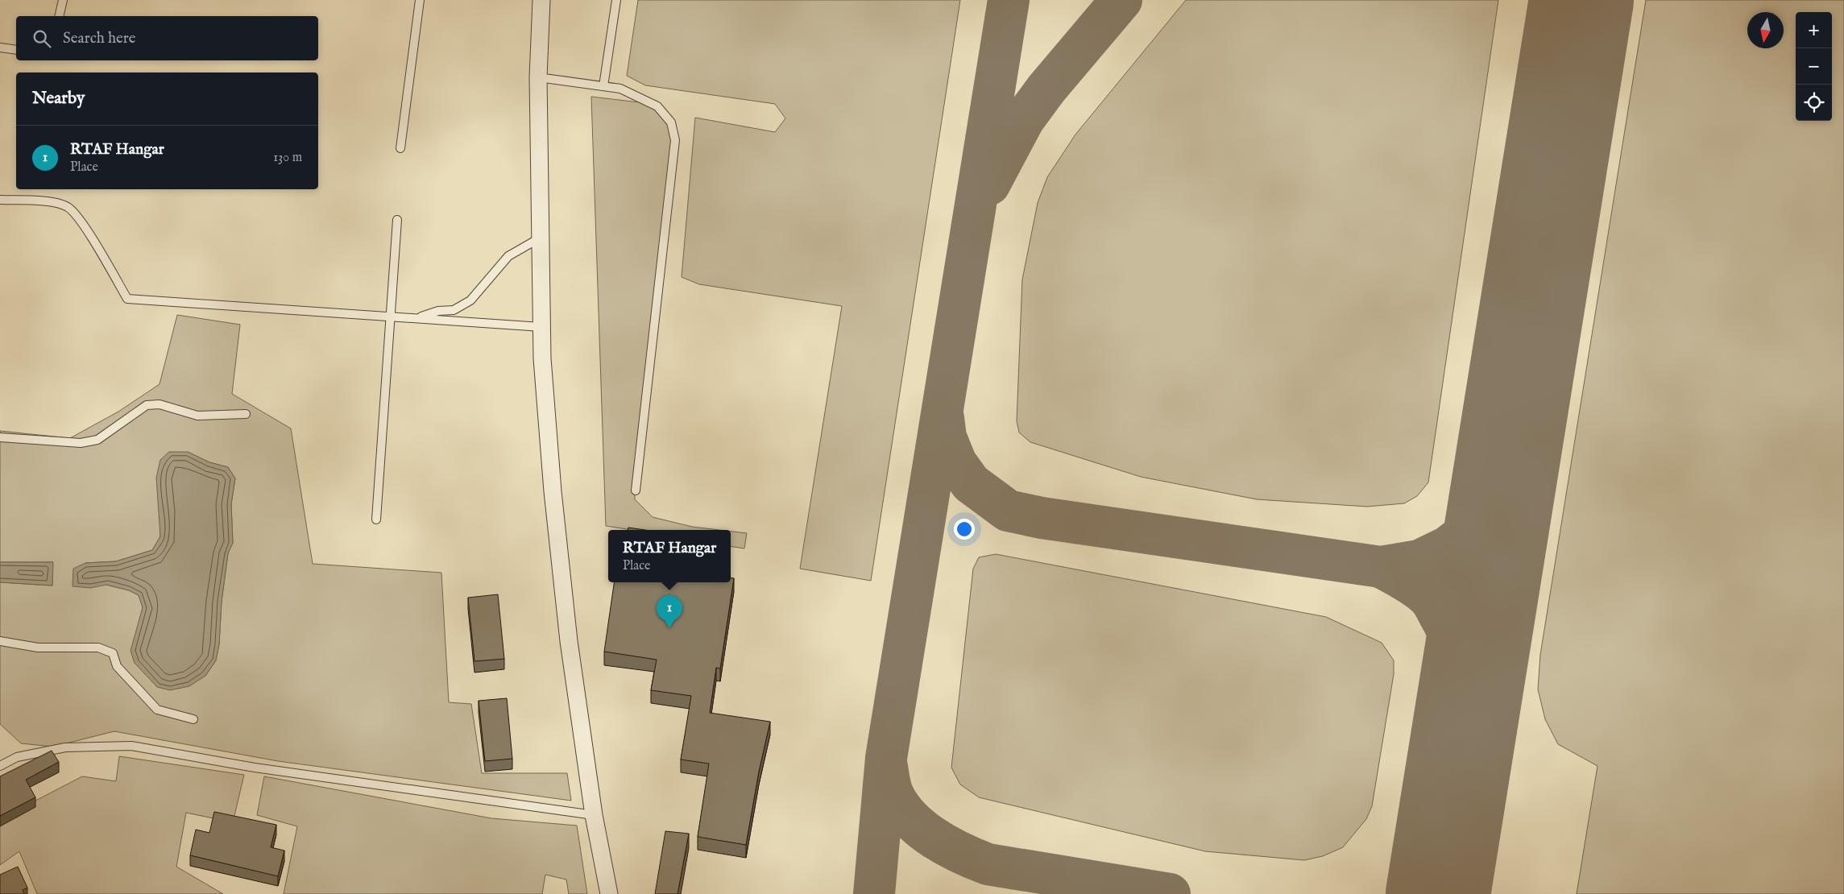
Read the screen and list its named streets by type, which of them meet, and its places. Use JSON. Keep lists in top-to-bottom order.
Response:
{
  "north": "bottom",
  "page": {
    "map_buttons": ["+", "−"],
    "search": "Search here",
    "heading": "Nearby",
    "list": [
      {
        "mark": "1",
        "name": "RTAF Hangar",
        "note": "Place",
        "value": "130 m"
      }
    ],
    "popup": ["RTAF Hangar", "Place"],
    "pins": "1"
  }
}
